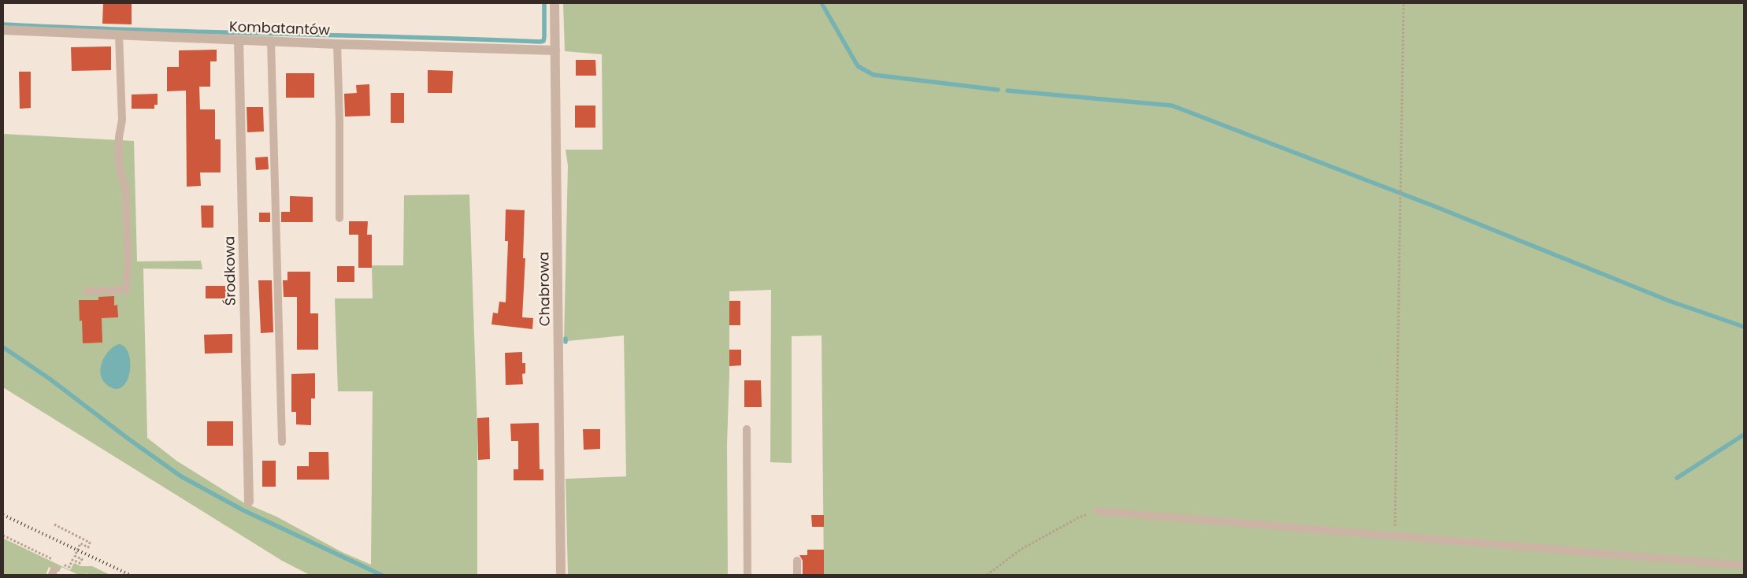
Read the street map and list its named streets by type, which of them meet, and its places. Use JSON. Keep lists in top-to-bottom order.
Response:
{
  "streets": {
    "street": ["Kombatantów", "Środkowa", "Chabrowa"]
  },
  "crossings": [
    ["Kombatantów", "Środkowa"],
    ["Kombatantów", "Chabrowa"]
  ]
}
